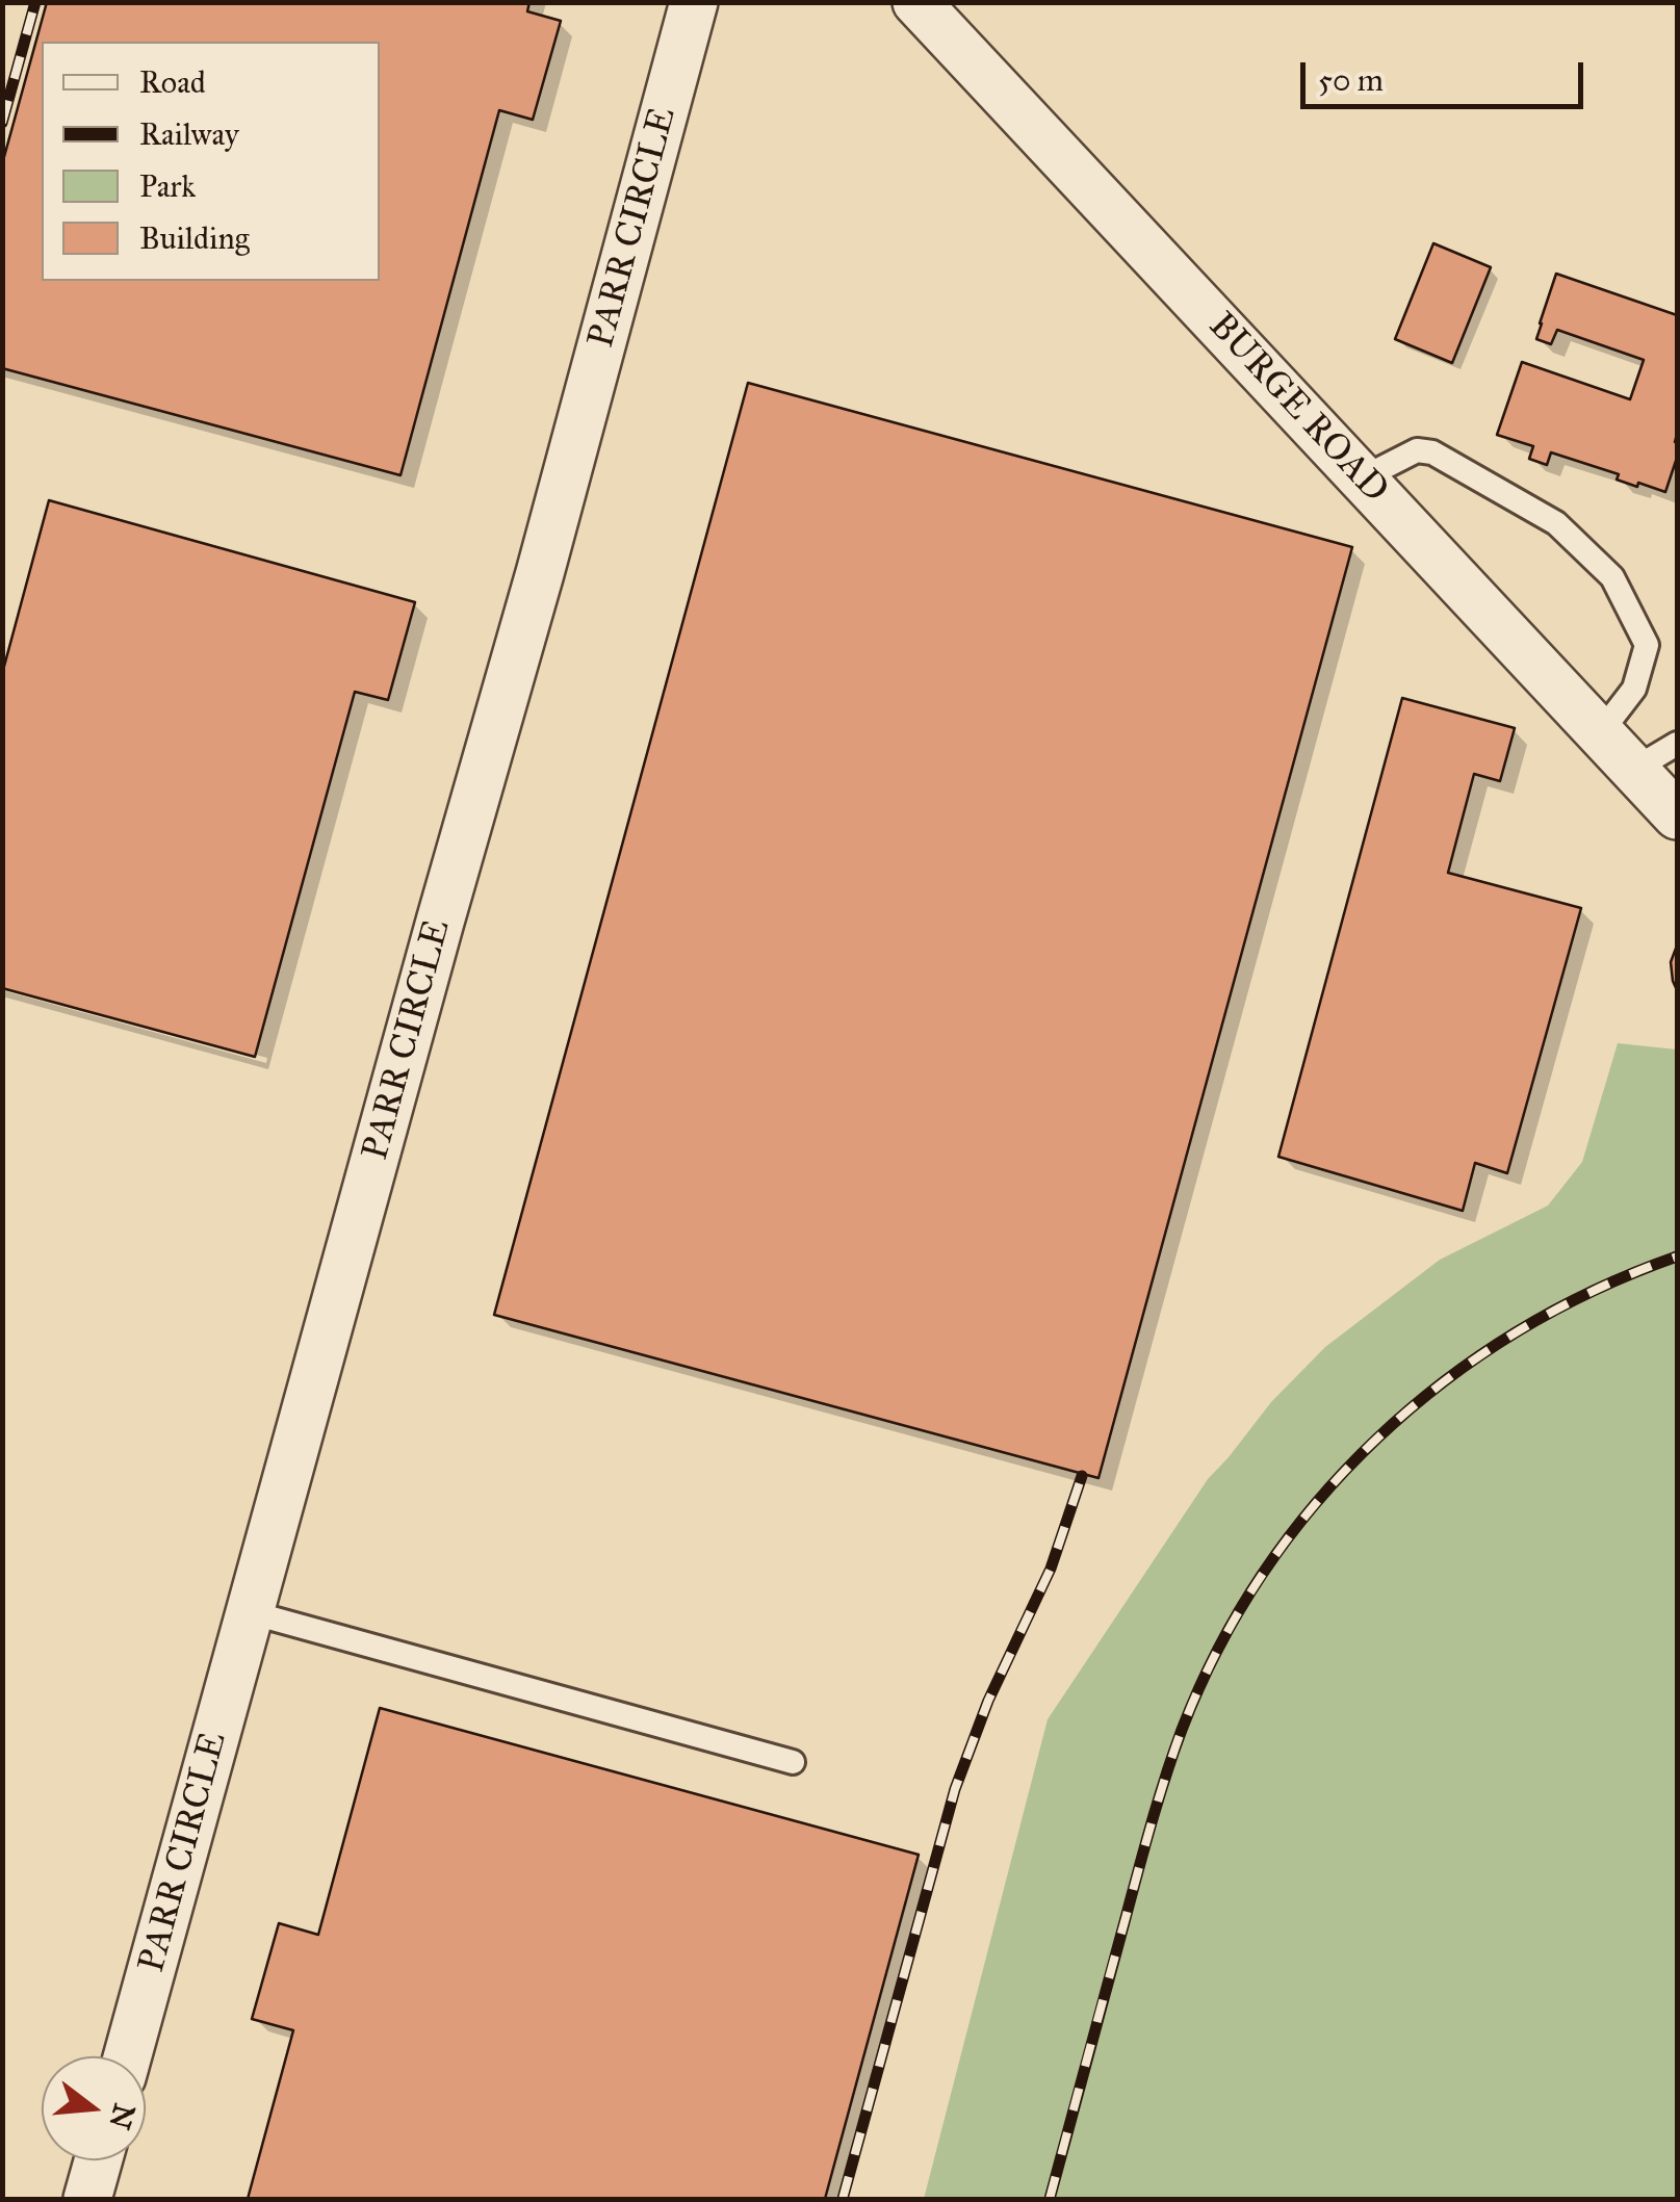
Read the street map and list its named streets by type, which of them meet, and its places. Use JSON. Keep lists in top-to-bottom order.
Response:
{
  "streets": {
    "street": ["PARR CIRCLE", "BURGE ROAD"]
  },
  "legend": [
    "Road",
    "Railway",
    "Park",
    "Building"
  ],
  "scale_bar": "50 m",
  "north": "right"
}
